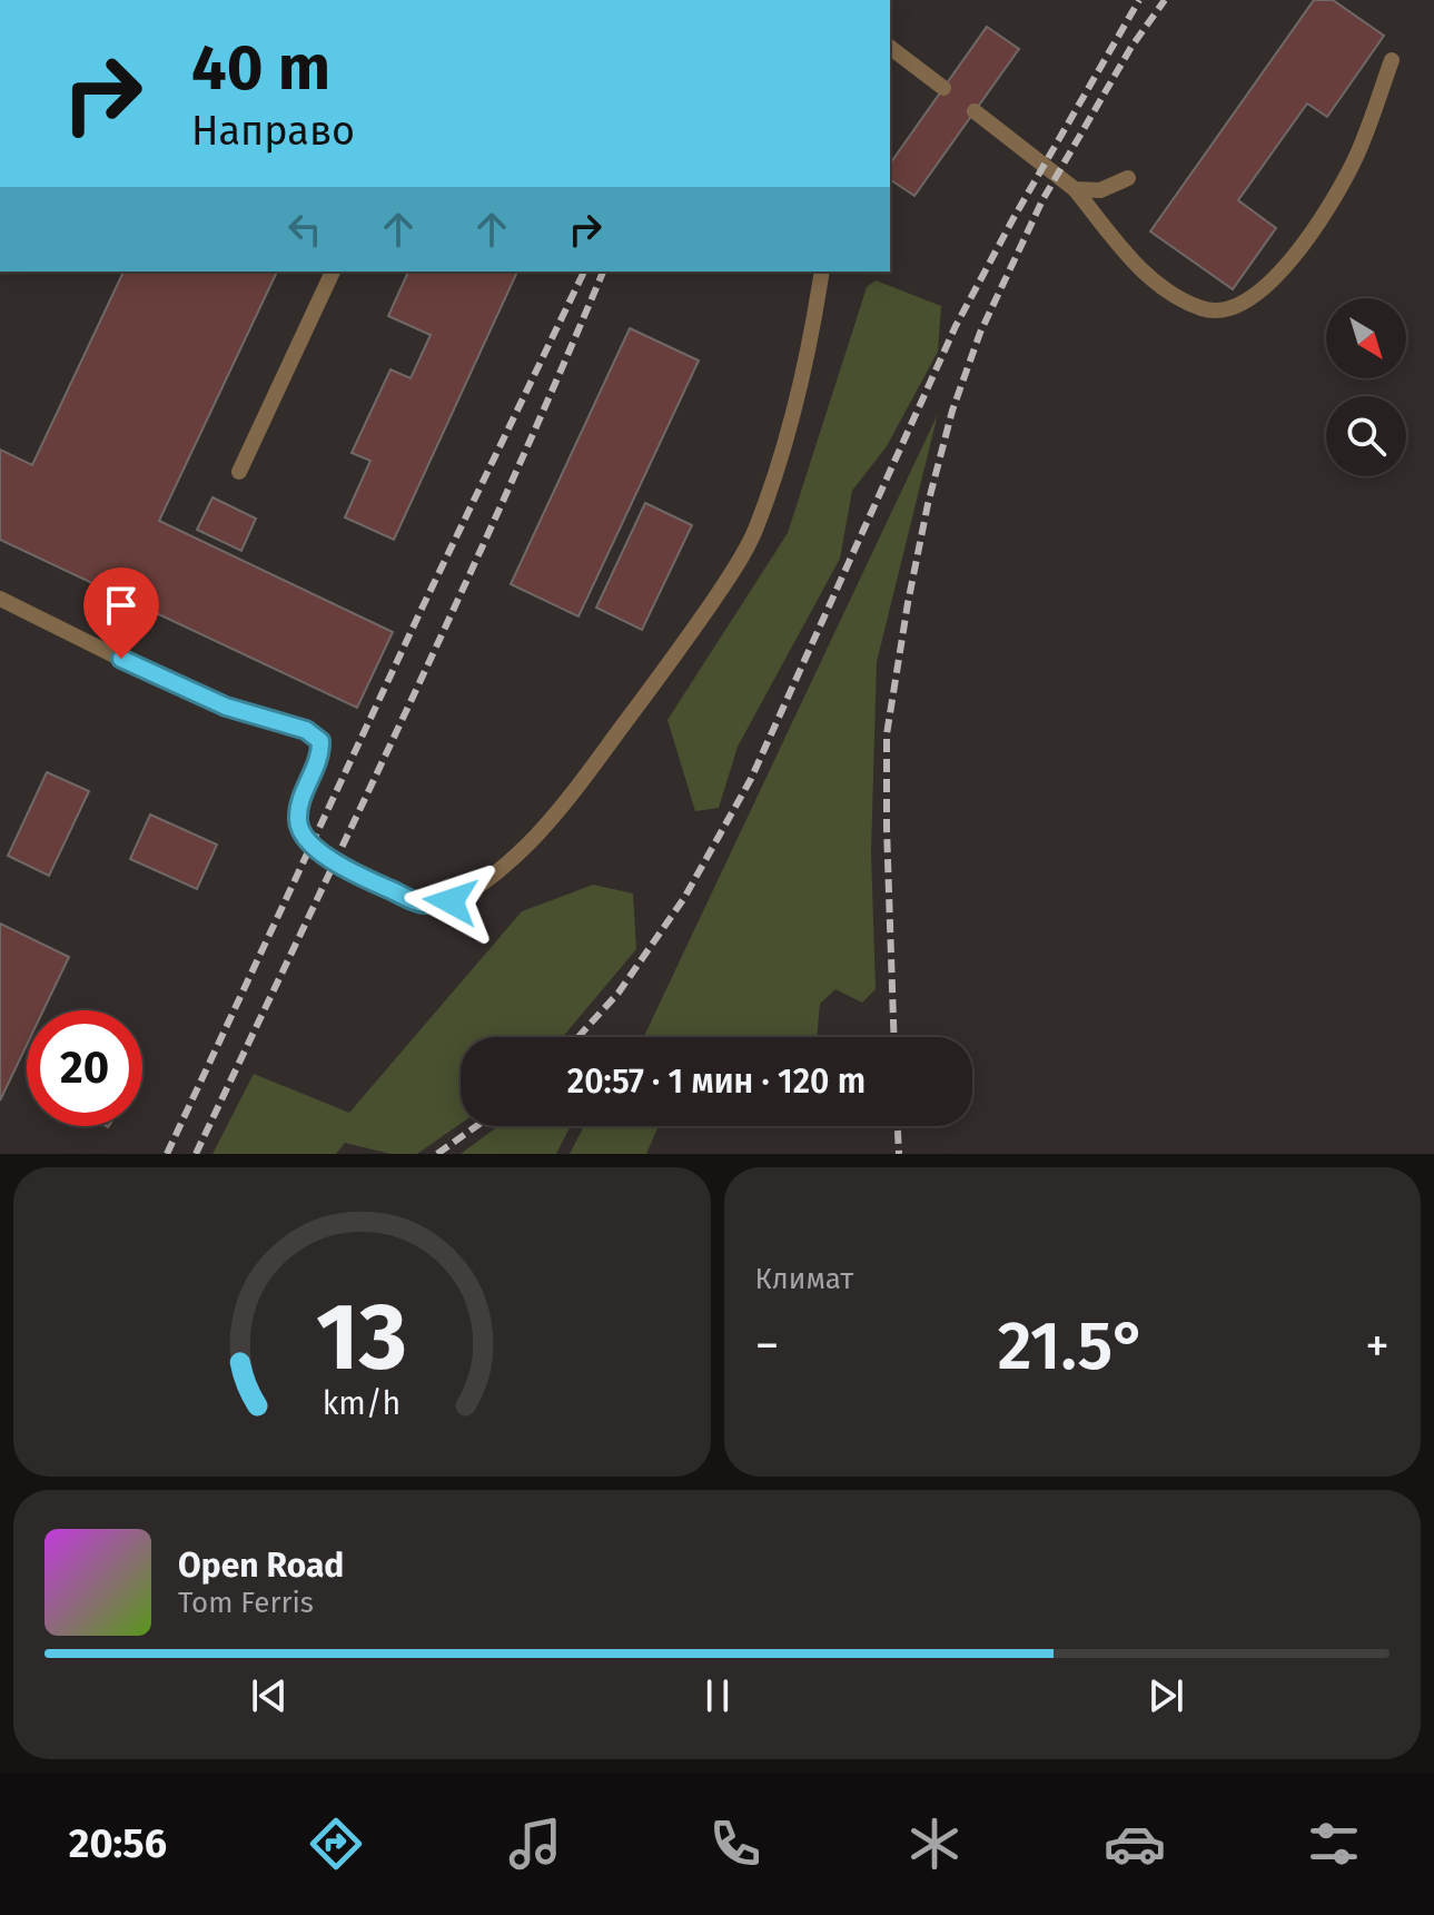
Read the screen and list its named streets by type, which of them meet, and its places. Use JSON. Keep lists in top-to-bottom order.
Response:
{
  "north": "bottom right",
  "page": {
    "turn": ["40 m", "Направо"],
    "limit": "20",
    "trip": "20:57 · 1 мин · 120 m",
    "tile": "Климат",
    "heat": ["−", "21.5°", "+"],
    "song": ["Open Road", "Tom Ferris"],
    "tabs": "20:56",
    "gauge": ["13", "km/h"]
  }
}
